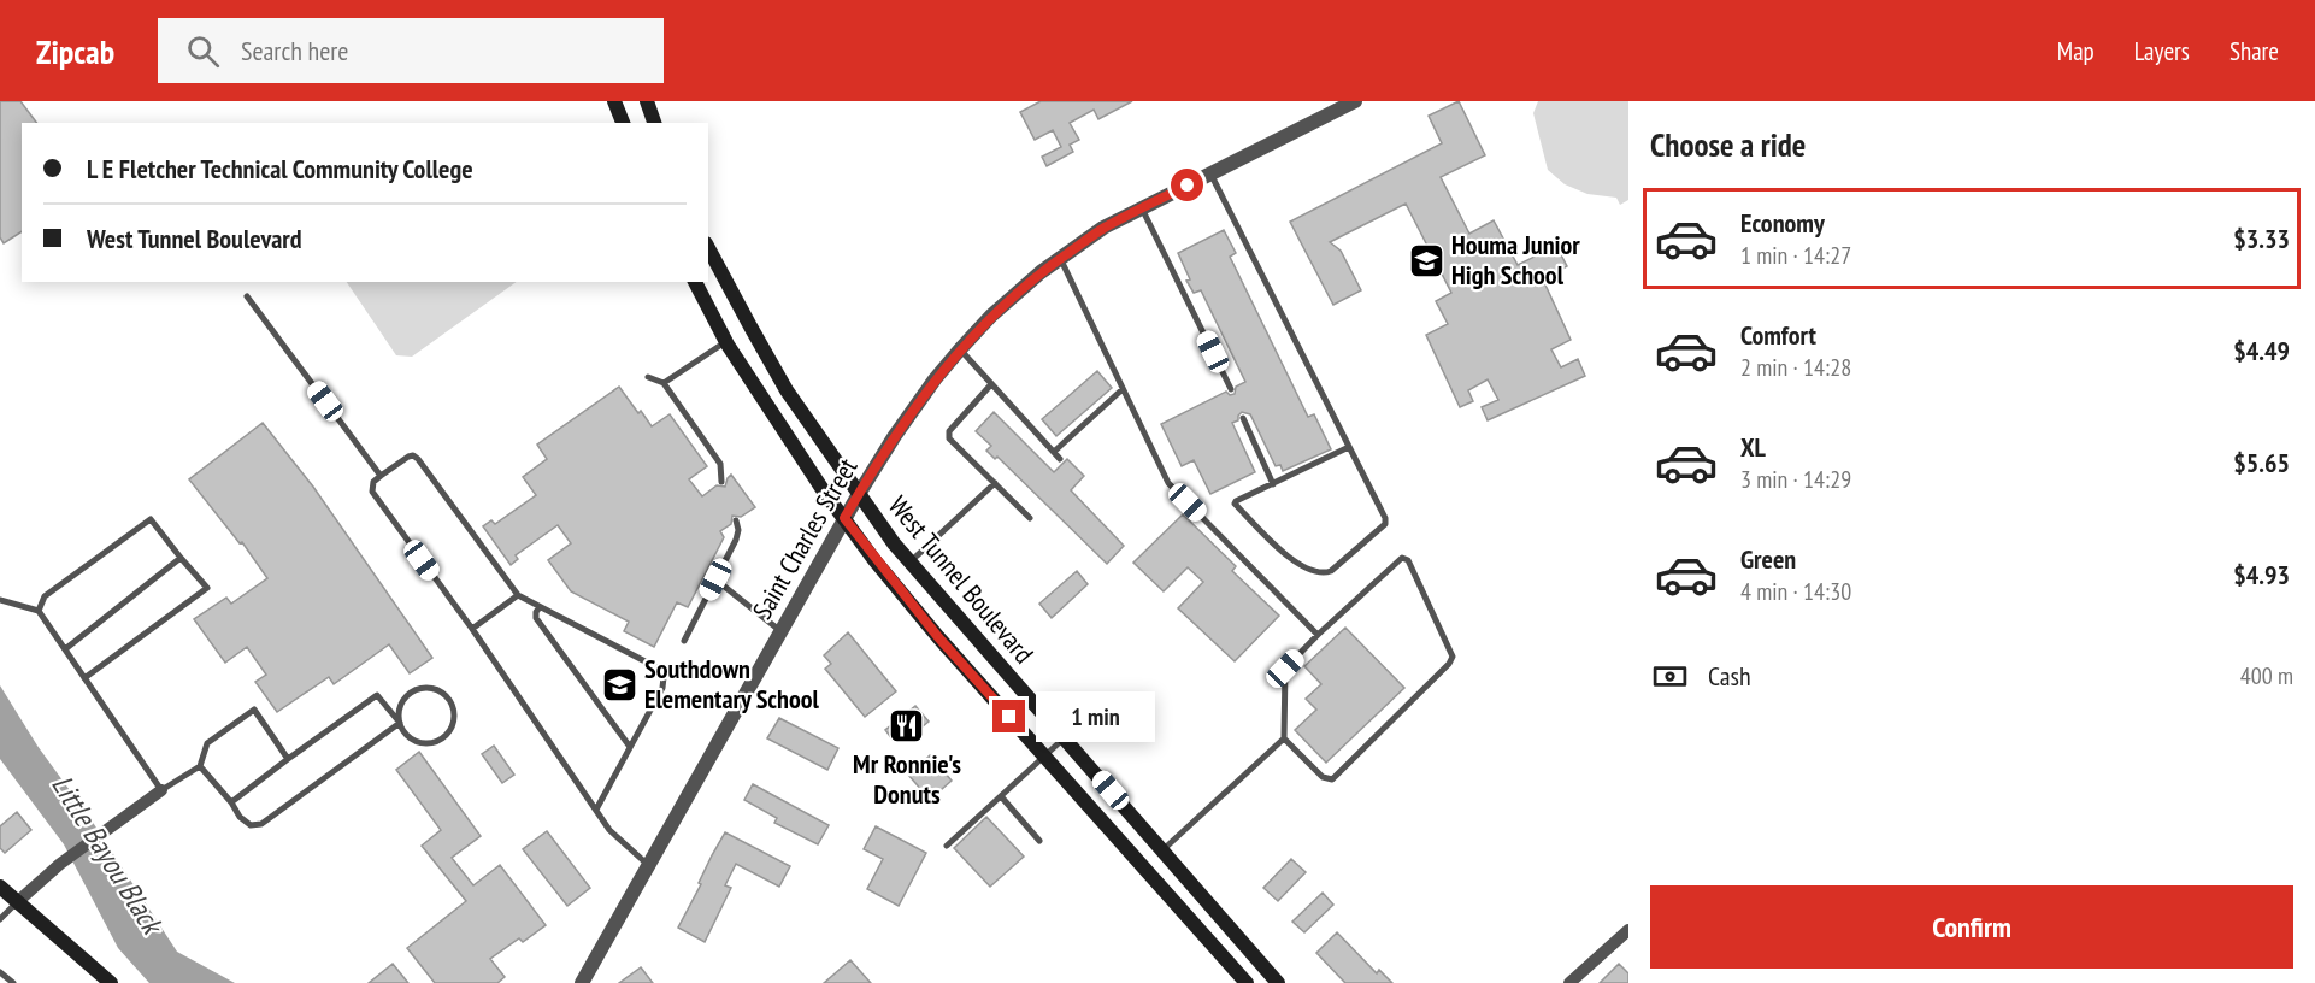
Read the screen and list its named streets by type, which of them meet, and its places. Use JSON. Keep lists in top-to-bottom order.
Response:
{
  "streets": {
    "main road": ["West Tunnel Boulevard"],
    "street": ["Saint Charles Street"]
  },
  "crossings": [
    ["Saint Charles Street", "West Tunnel Boulevard"]
  ],
  "water": ["Little Bayou Black"],
  "places": {
    "school or university": ["Houma Junior High School", "Southdown Elementary School"],
    "restaurant": ["Mr Ronnie's Donuts"]
  },
  "page": {
    "header": "Zipcab",
    "search": "Search here",
    "nav": ["Map", "Layers", "Share"],
    "heading": "Choose a ride",
    "banner": ["L E Fletcher Technical Community College", "West Tunnel Boulevard"],
    "list": [
      {
        "name": "Economy",
        "note": "1 min · 14:27",
        "value": "$3.33"
      },
      {
        "name": "Comfort",
        "note": "2 min · 14:28",
        "value": "$4.49"
      },
      {
        "name": "XL",
        "note": "3 min · 14:29",
        "value": "$5.65"
      },
      {
        "name": "Green",
        "note": "4 min · 14:30",
        "value": "$4.93"
      }
    ],
    "pay": ["Cash", "400 m"],
    "bubble": "1 min",
    "buttons": "Confirm"
  }
}
